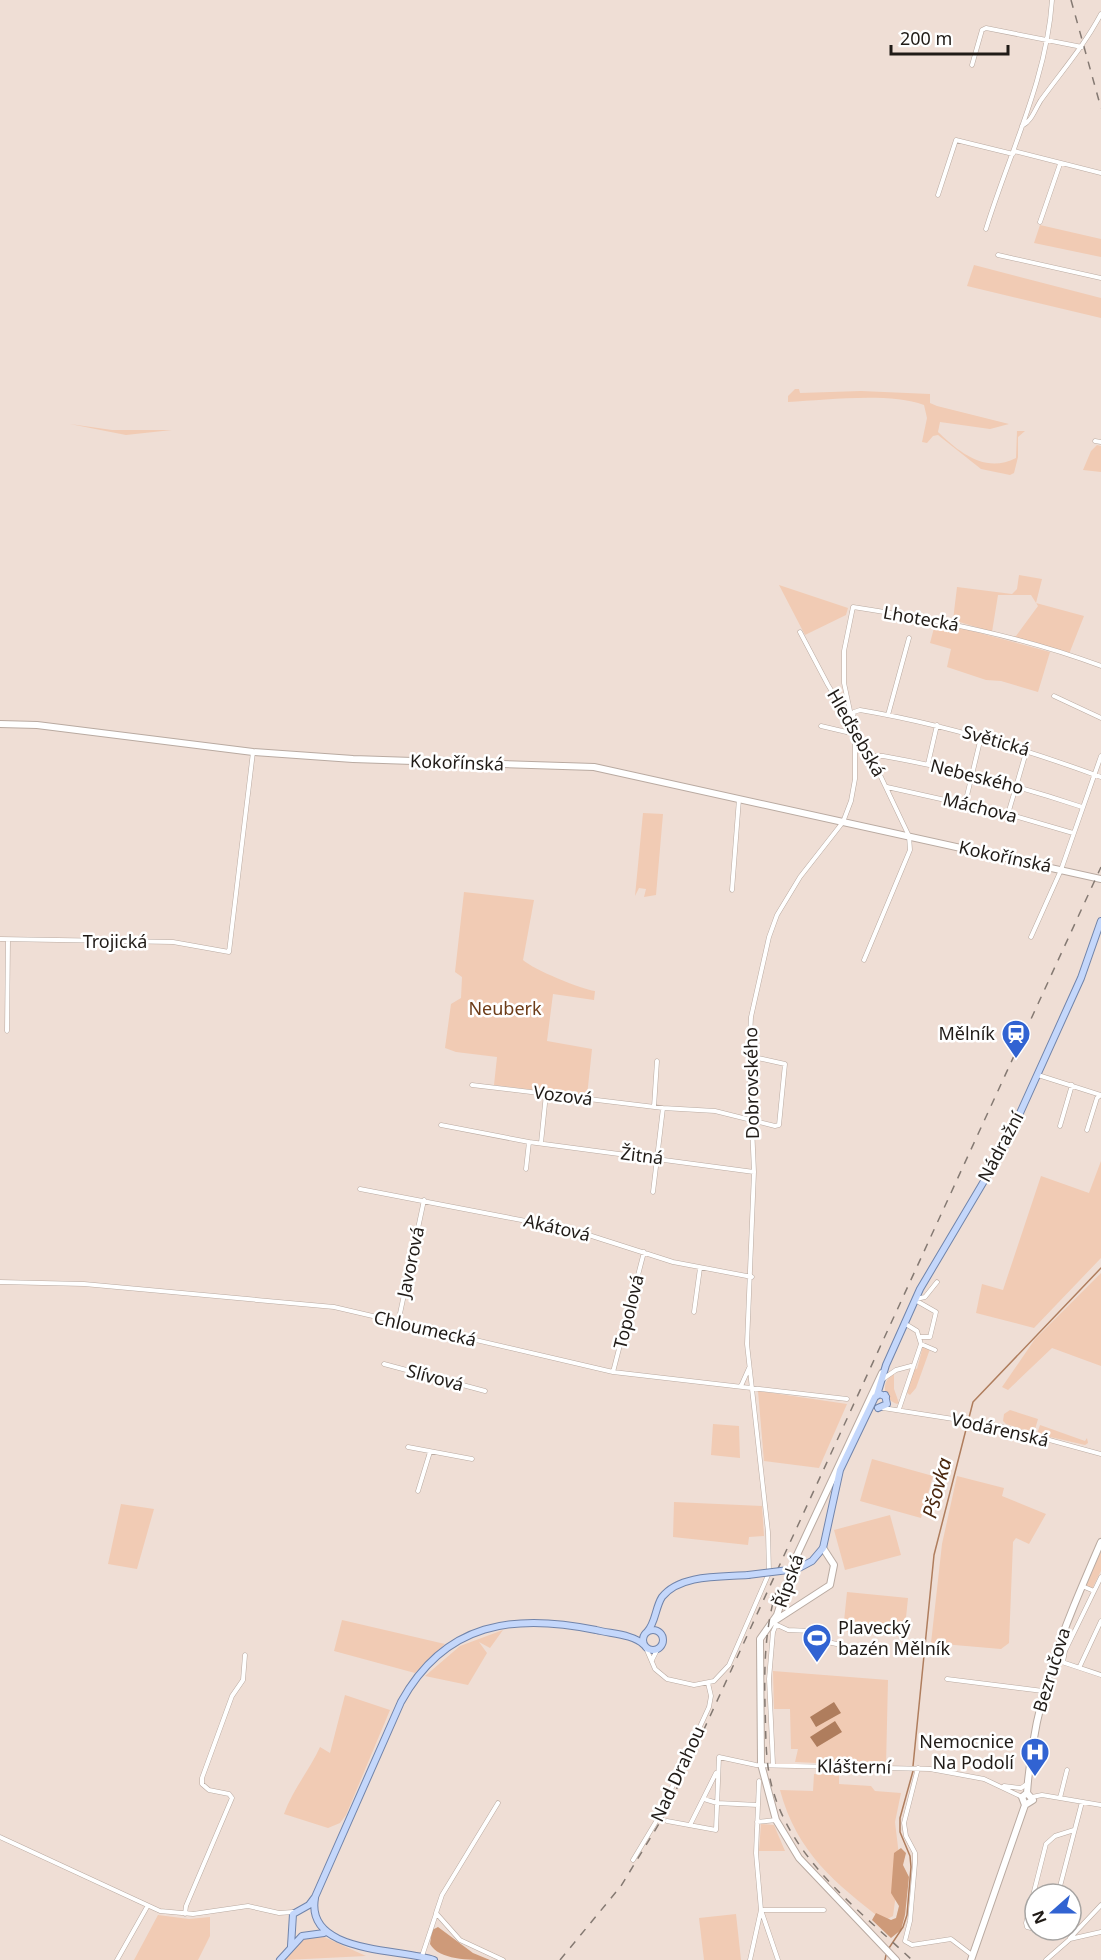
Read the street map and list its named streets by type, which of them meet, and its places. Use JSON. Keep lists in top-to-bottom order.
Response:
{
  "streets": {
    "main road": ["Nádražní", "Řípská"],
    "street": [
      "Lhotecká",
      "Hleďsebská",
      "Světická",
      "Kokořínská",
      "Nebeského",
      "Máchova",
      "Trojická",
      "Dobrovského",
      "Vozová",
      "Žitná",
      "Akátová",
      "Javorová",
      "Topolová",
      "Chloumecká",
      "Slívová",
      "Vodárenská",
      "Bezručova",
      "Klášterní",
      "Nad Drahou"
    ]
  },
  "crossings": [
    ["Lhotecká", "Hleďsebská"],
    ["Lhotecká", "Světická"],
    ["Lhotecká", "Dobrovského"],
    ["Hleďsebská", "Světická"],
    ["Hleďsebská", "Kokořínská"],
    ["Hleďsebská", "Nebeského"],
    ["Hleďsebská", "Máchova"],
    ["Hleďsebská", "Dobrovského"],
    ["Světická", "Dobrovského"],
    ["Kokořínská", "Trojická"],
    ["Kokořínská", "Dobrovského"],
    ["Dobrovského", "Vozová"],
    ["Dobrovského", "Žitná"],
    ["Dobrovského", "Akátová"],
    ["Dobrovského", "Chloumecká"],
    ["Dobrovského", "Nad Drahou"],
    ["Nádražní", "Vodárenská"],
    ["Nádražní", "Řípská"],
    ["Akátová", "Javorová"],
    ["Akátová", "Topolová"],
    ["Javorová", "Chloumecká"],
    ["Topolová", "Chloumecká"],
    ["Vodárenská", "Řípská"],
    ["Řípská", "Klášterní"],
    ["Bezručova", "Klášterní"]
  ],
  "water": ["Pšovka"],
  "parks": ["Neuberk"],
  "places": {
    "station": ["Mělník"],
    "sports": ["Plavecký bazén Mělník"],
    "hospital": ["Nemocnice Na Podolí"]
  },
  "scale_bar": "200 m",
  "north": "left"
}
